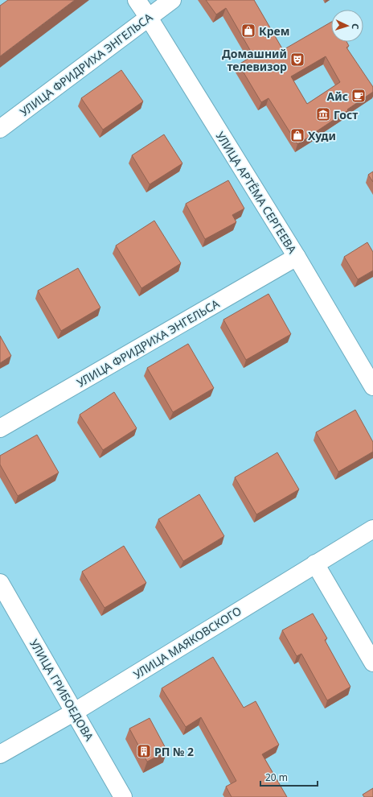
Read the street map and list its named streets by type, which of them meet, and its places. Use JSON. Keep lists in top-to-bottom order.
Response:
{
  "streets": {
    "street": [
      "УЛИЦА ФРИДРИХА ЭНГЕЛЬСА",
      "УЛИЦА АРТЁМА СЕРГЕЕВА",
      "УЛИЦА МАЯКОВСКОГО",
      "УЛИЦА ГРИБОЕДОВА"
    ]
  },
  "crossings": [
    ["УЛИЦА ФРИДРИХА ЭНГЕЛЬСА", "УЛИЦА АРТЁМА СЕРГЕЕВА"],
    ["УЛИЦА МАЯКОВСКОГО", "УЛИЦА ГРИБОЕДОВА"]
  ],
  "places": {
    "shop": ["Крем", "Худи"],
    "theatre": ["Домашний телевизор"],
    "cafe": ["Айс"],
    "museum": ["Гост"],
    "building": ["РП № 2"]
  },
  "scale_bar": "20 m",
  "north": "right"
}
